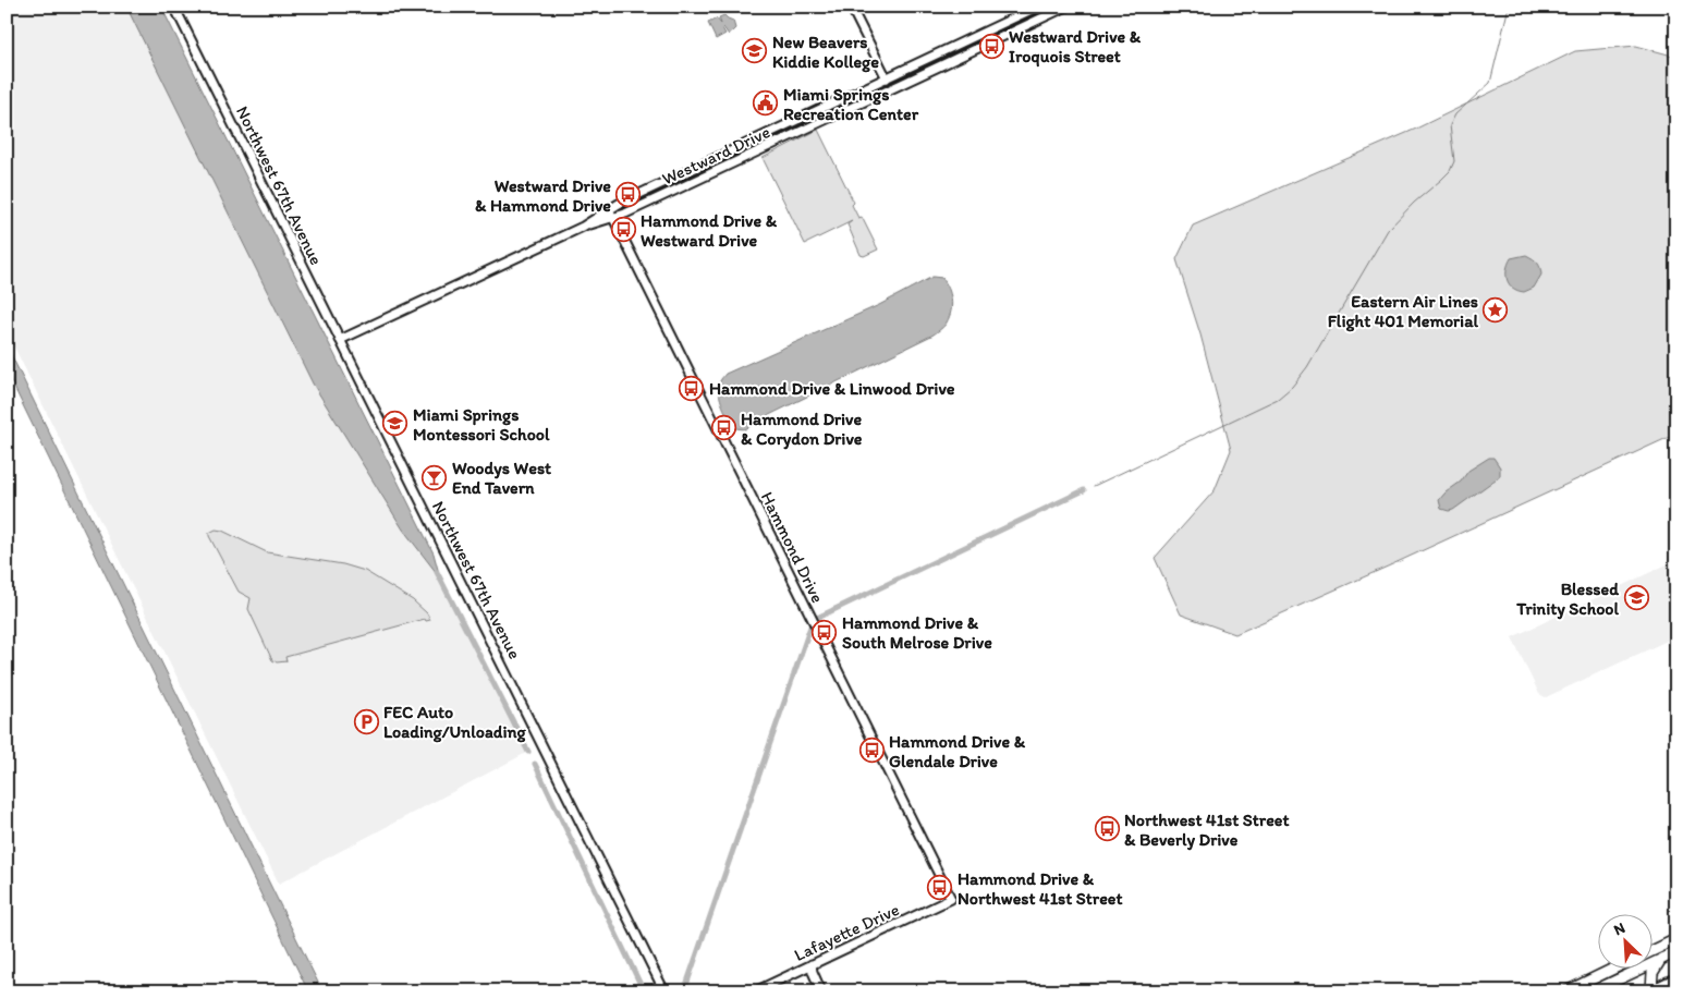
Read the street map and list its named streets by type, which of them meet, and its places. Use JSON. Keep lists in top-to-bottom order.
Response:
{
  "streets": {
    "street": [
      "Westward Drive",
      "Northwest 67th Avenue",
      "Hammond Drive",
      "Lafayette Drive"
    ]
  },
  "crossings": [
    ["Westward Drive", "Northwest 67th Avenue"],
    ["Westward Drive", "Hammond Drive"],
    ["Hammond Drive", "Lafayette Drive"]
  ],
  "places": {
    "bus stop": [
      "Westward Drive & Iroquois Street",
      "Westward Drive & Hammond Drive",
      "Hammond Drive & Westward Drive",
      "Hammond Drive & Linwood Drive",
      "Hammond Drive & Corydon Drive",
      "Hammond Drive & South Melrose Drive",
      "Hammond Drive & Glendale Drive",
      "Northwest 41st Street & Beverly Drive",
      "Hammond Drive & Northwest 41st Street"
    ],
    "school or university": ["New Beavers Kiddie Kollege", "Miami Springs Montessori School", "Blessed Trinity School"],
    "public building": ["Miami Springs Recreation Center"],
    "place": ["Eastern Air Lines Flight 401 Memorial"],
    "bar": ["Woodys West End Tavern"],
    "parking": ["FEC Auto Loading/Unloading"]
  },
  "north": "top left"
}
